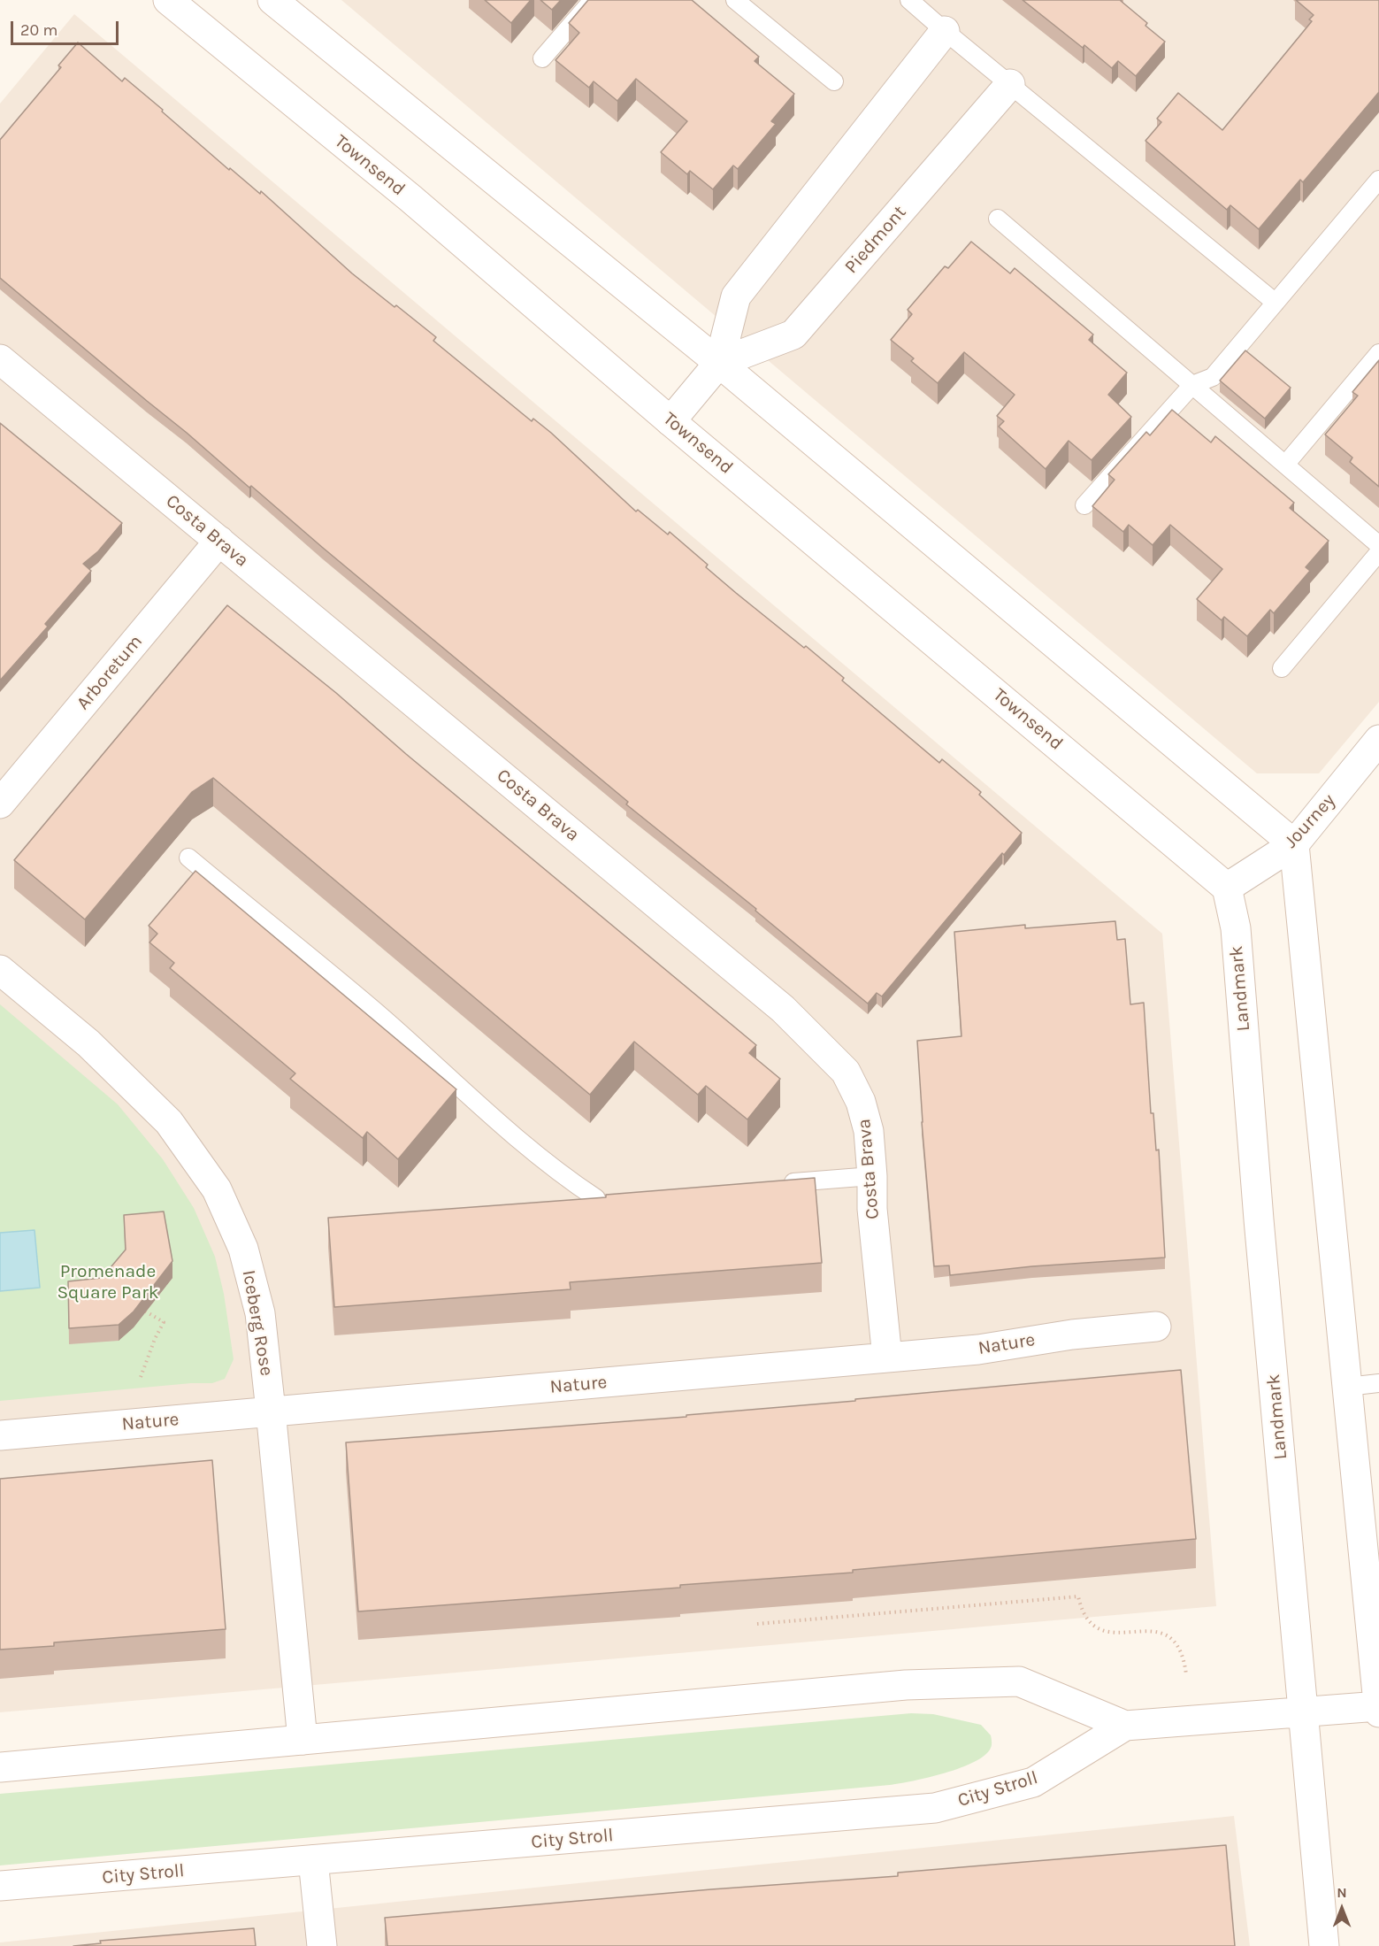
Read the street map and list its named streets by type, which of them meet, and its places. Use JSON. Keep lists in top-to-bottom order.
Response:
{
  "streets": {
    "street": [
      "Townsend",
      "Piedmont",
      "Costa Brava",
      "Arboretum",
      "Journey",
      "Landmark",
      "Iceberg Rose",
      "Nature",
      "City Stroll"
    ]
  },
  "crossings": [
    ["Townsend", "Piedmont"],
    ["Townsend", "Journey"],
    ["Townsend", "Landmark"],
    ["Costa Brava", "Arboretum"],
    ["Costa Brava", "Nature"],
    ["Journey", "Landmark"],
    ["Landmark", "City Stroll"],
    ["Iceberg Rose", "Nature"],
    ["Iceberg Rose", "City Stroll"]
  ],
  "parks": ["Promenade Square Park"],
  "scale_bar": "20 m",
  "north": "top"
}
